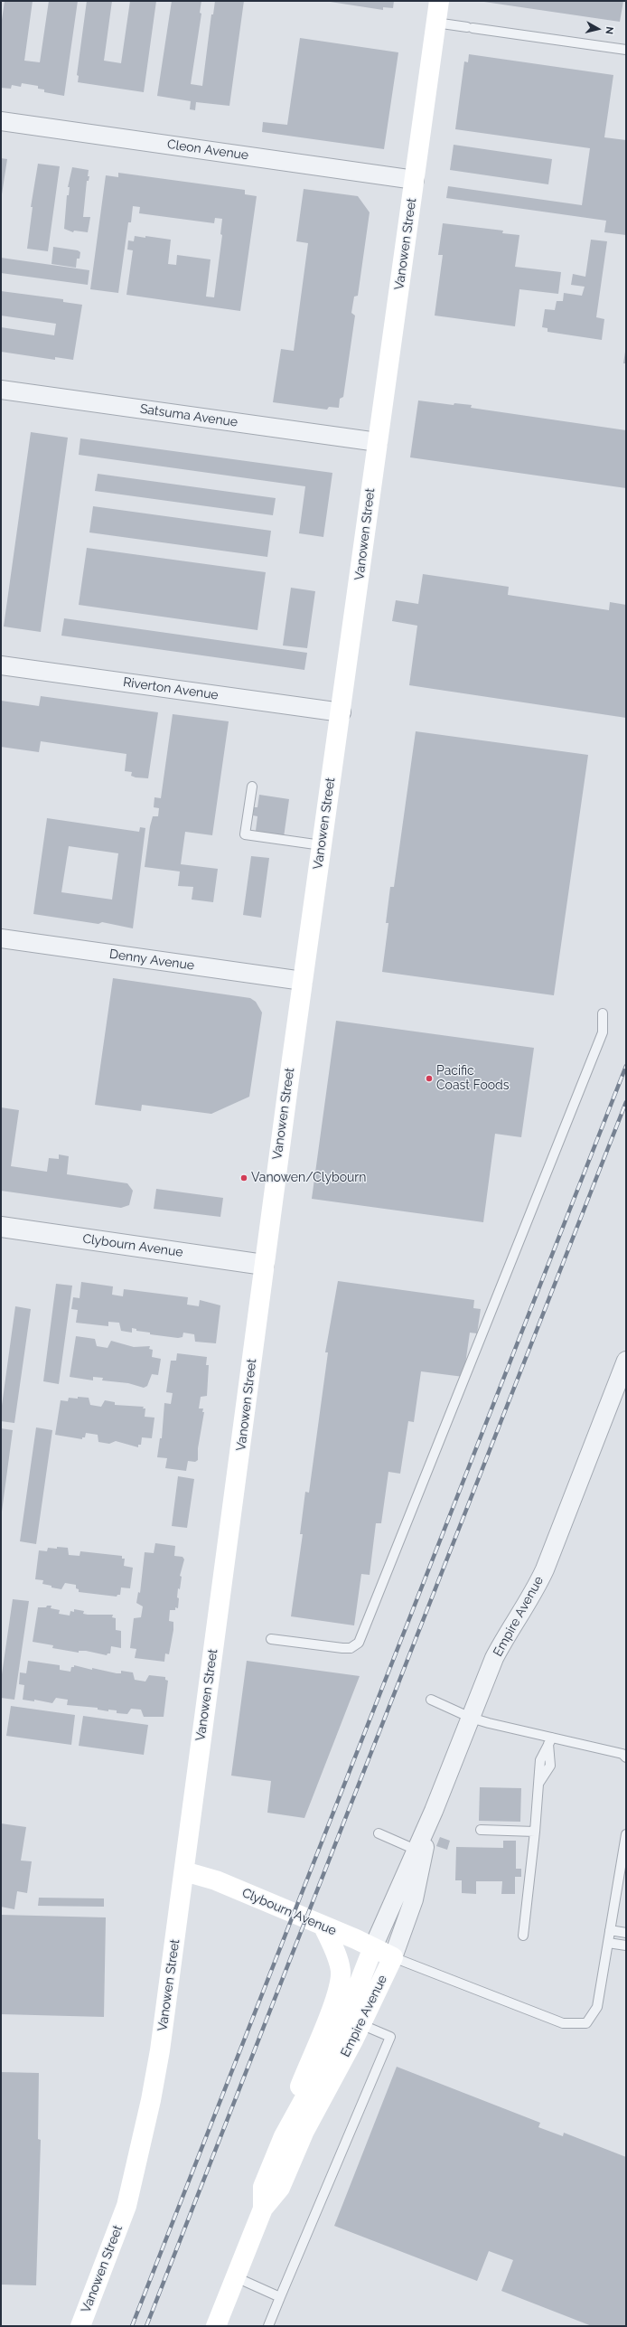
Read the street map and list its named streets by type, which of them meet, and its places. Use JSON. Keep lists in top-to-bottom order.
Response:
{
  "streets": {
    "main road": ["Vanowen Street", "Clybourn Avenue", "Empire Avenue"],
    "street": [
      "Cleon Avenue",
      "Satsuma Avenue",
      "Riverton Avenue",
      "Denny Avenue"
    ]
  },
  "crossings": [
    ["Cleon Avenue", "Vanowen Street"],
    ["Vanowen Street", "Satsuma Avenue"],
    ["Vanowen Street", "Riverton Avenue"],
    ["Vanowen Street", "Denny Avenue"],
    ["Vanowen Street", "Clybourn Avenue"],
    ["Clybourn Avenue", "Empire Avenue"]
  ],
  "places": ["Pacific Coast Foods", "Vanowen/Clybourn"],
  "north": "right"
}
